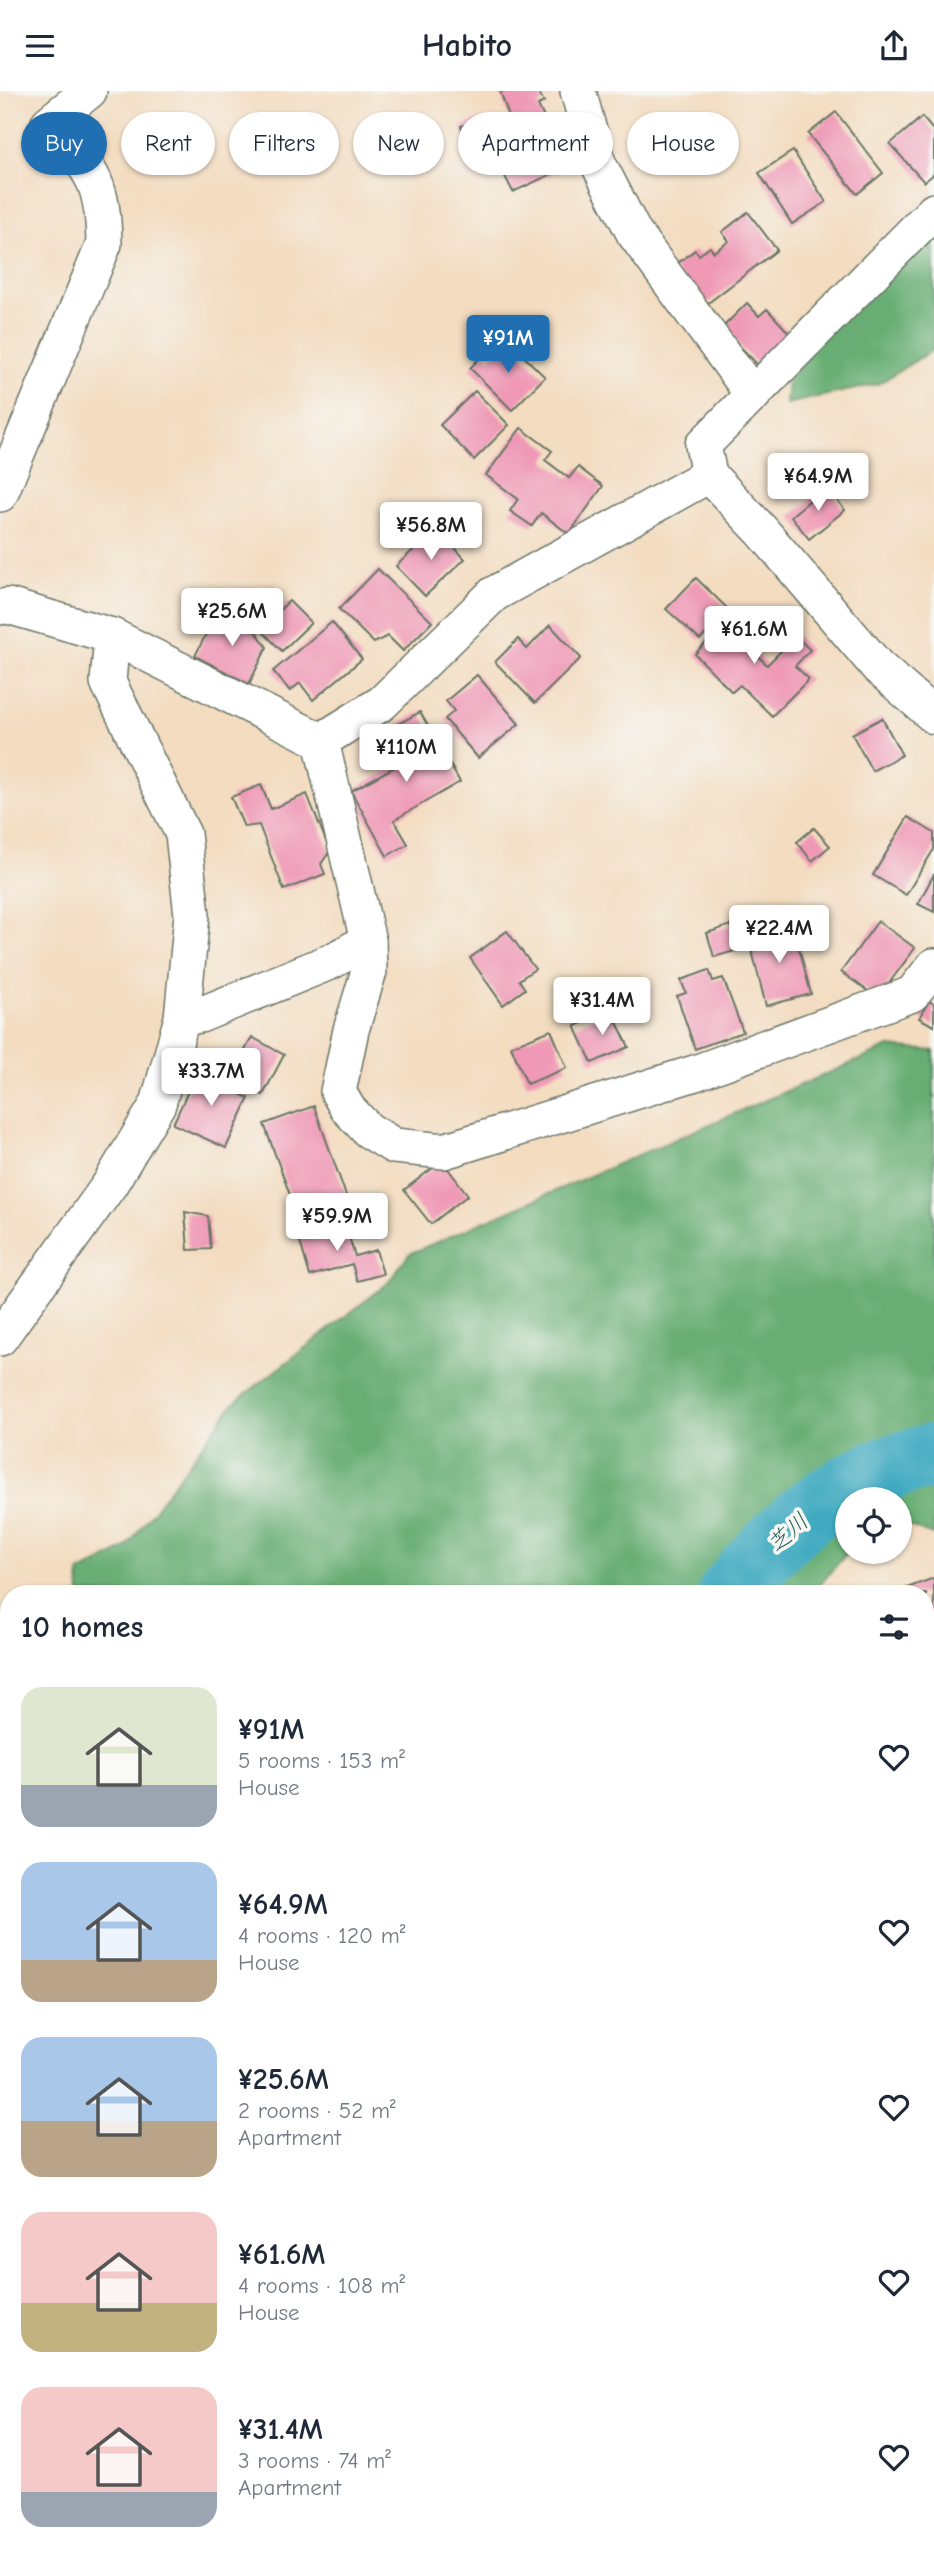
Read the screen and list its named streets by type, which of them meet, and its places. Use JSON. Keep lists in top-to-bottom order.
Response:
{
  "water": ["芝川"],
  "page": {
    "header": "Habito",
    "chip": [
      "Buy",
      "Rent",
      "Filters",
      "New",
      "Apartment",
      "House"
    ],
    "price": [
      "¥91M",
      "¥64.9M",
      "¥56.8M",
      "¥25.6M",
      "¥61.6M",
      "¥110M",
      "¥22.4M",
      "¥31.4M",
      "¥33.7M",
      "¥59.9M"
    ],
    "heading": "10 homes",
    "list": [
      {
        "name": "¥91M",
        "note": "5 rooms · 153 m² · House"
      },
      {
        "name": "¥64.9M",
        "note": "4 rooms · 120 m² · House"
      },
      {
        "name": "¥25.6M",
        "note": "2 rooms · 52 m² · Apartment"
      },
      {
        "name": "¥61.6M",
        "note": "4 rooms · 108 m² · House"
      },
      {
        "name": "¥31.4M",
        "note": "3 rooms · 74 m² · Apartment"
      }
    ]
  }
}
